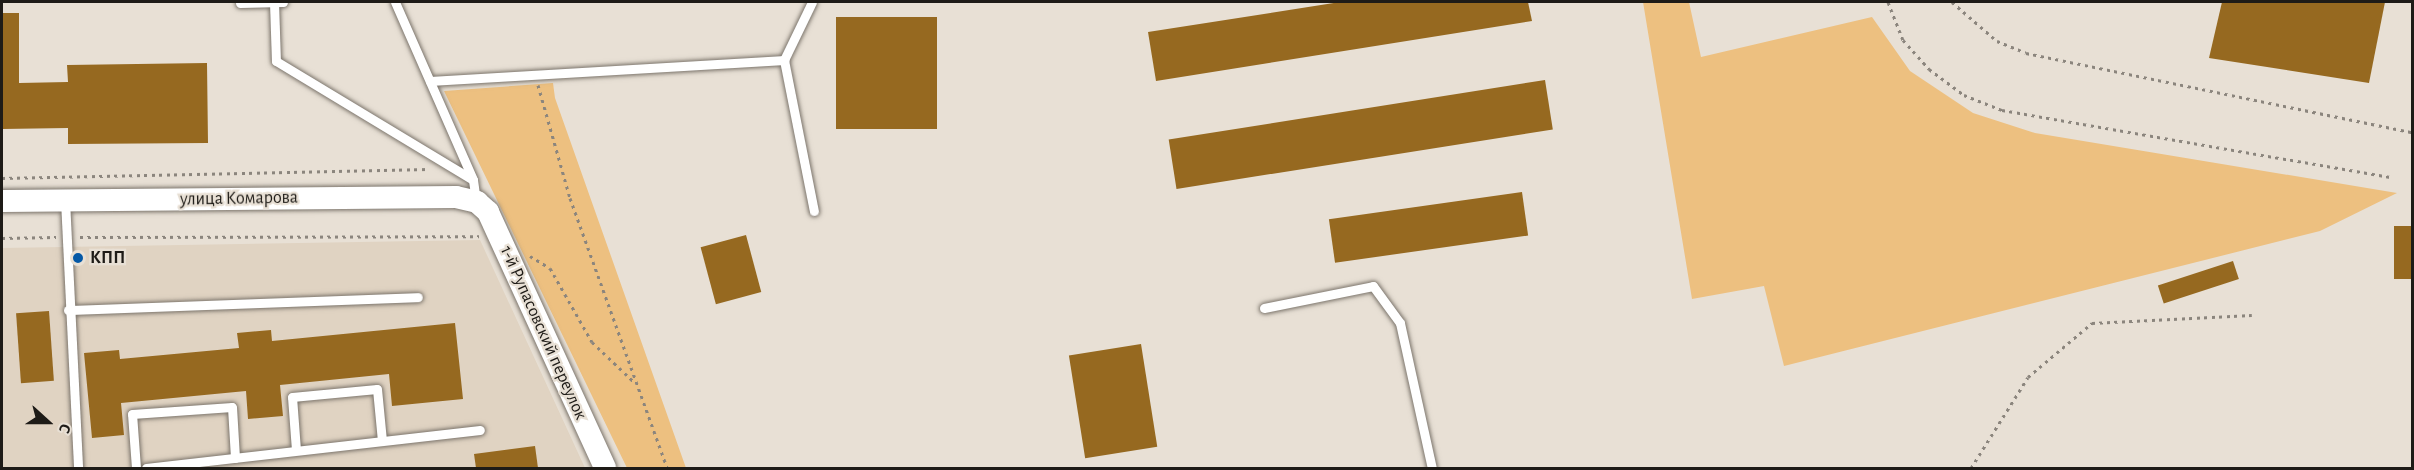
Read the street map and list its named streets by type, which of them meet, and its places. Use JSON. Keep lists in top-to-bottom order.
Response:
{
  "streets": {
    "street": ["улица Комарова", "1-й Рупасовский переулок"]
  },
  "crossings": [
    ["улица Комарова", "1-й Рупасовский переулок"]
  ],
  "places": ["КПП"],
  "north": "right"
}
